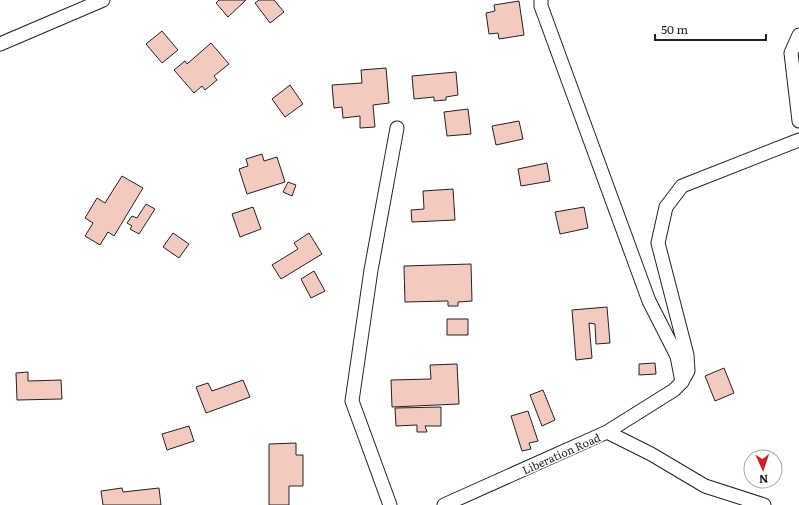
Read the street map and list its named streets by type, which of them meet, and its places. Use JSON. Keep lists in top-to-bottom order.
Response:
{
  "streets": {
    "street": ["Liberation Road"]
  },
  "scale_bar": "50 m",
  "north": "bottom"
}
